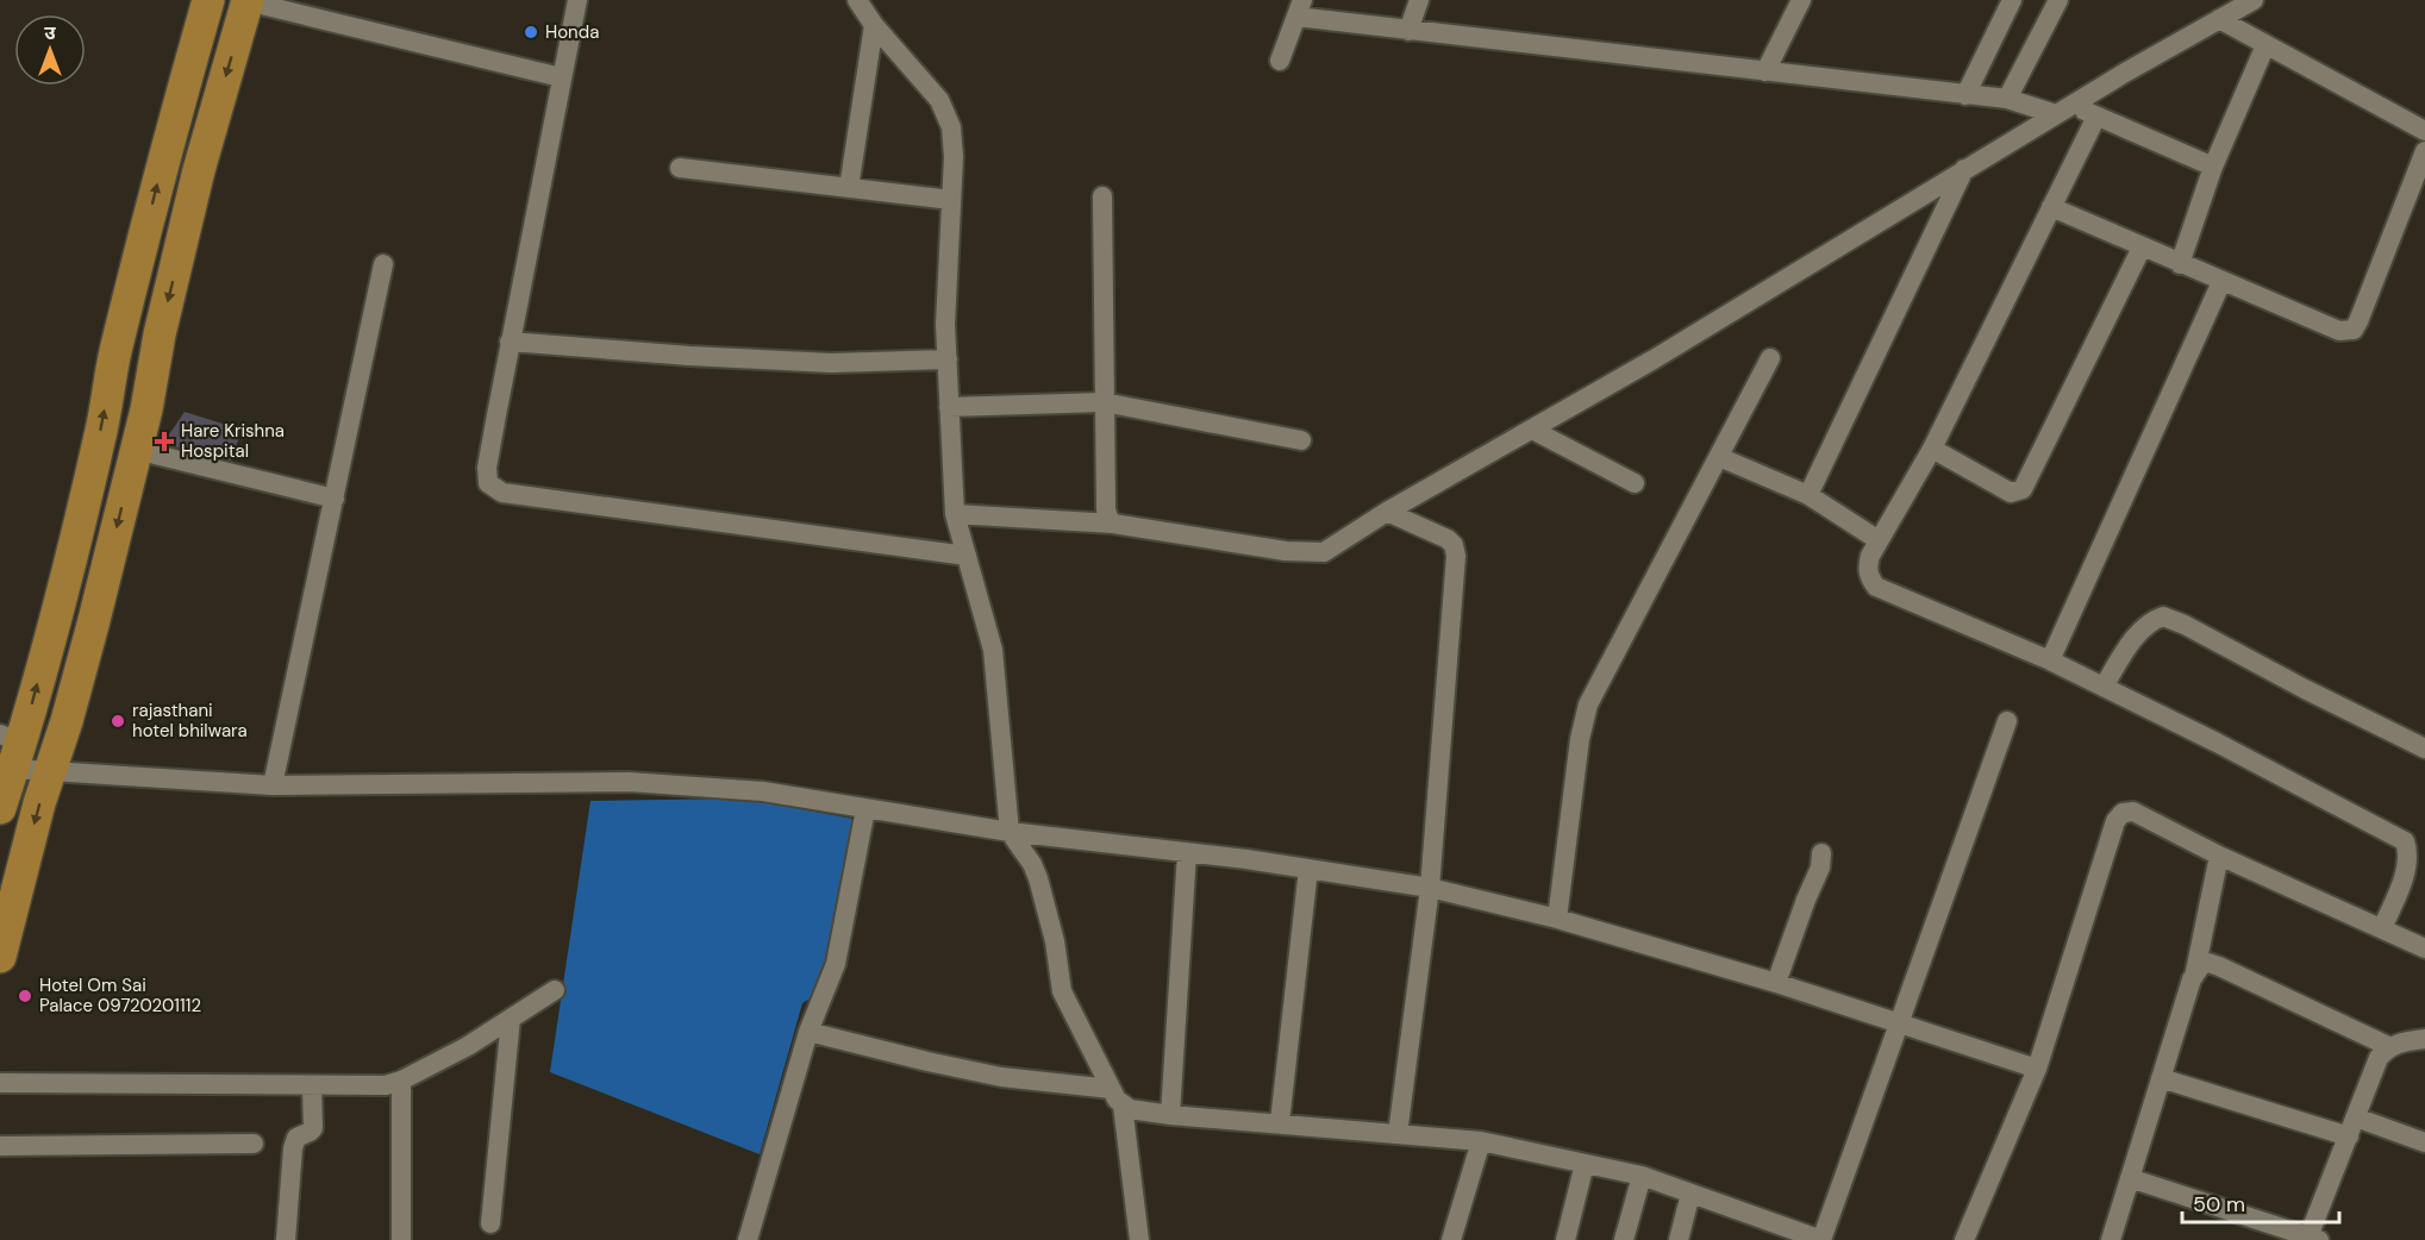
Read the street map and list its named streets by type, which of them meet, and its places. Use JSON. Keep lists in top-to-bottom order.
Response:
{
  "places": {
    "other": ["Honda", "rajasthani hotel bhilwara", "Hotel Om Sai Palace 09720201112"],
    "health": ["Hare Krishna Hospital"]
  },
  "scale_bar": "50 m",
  "north": "top"
}
